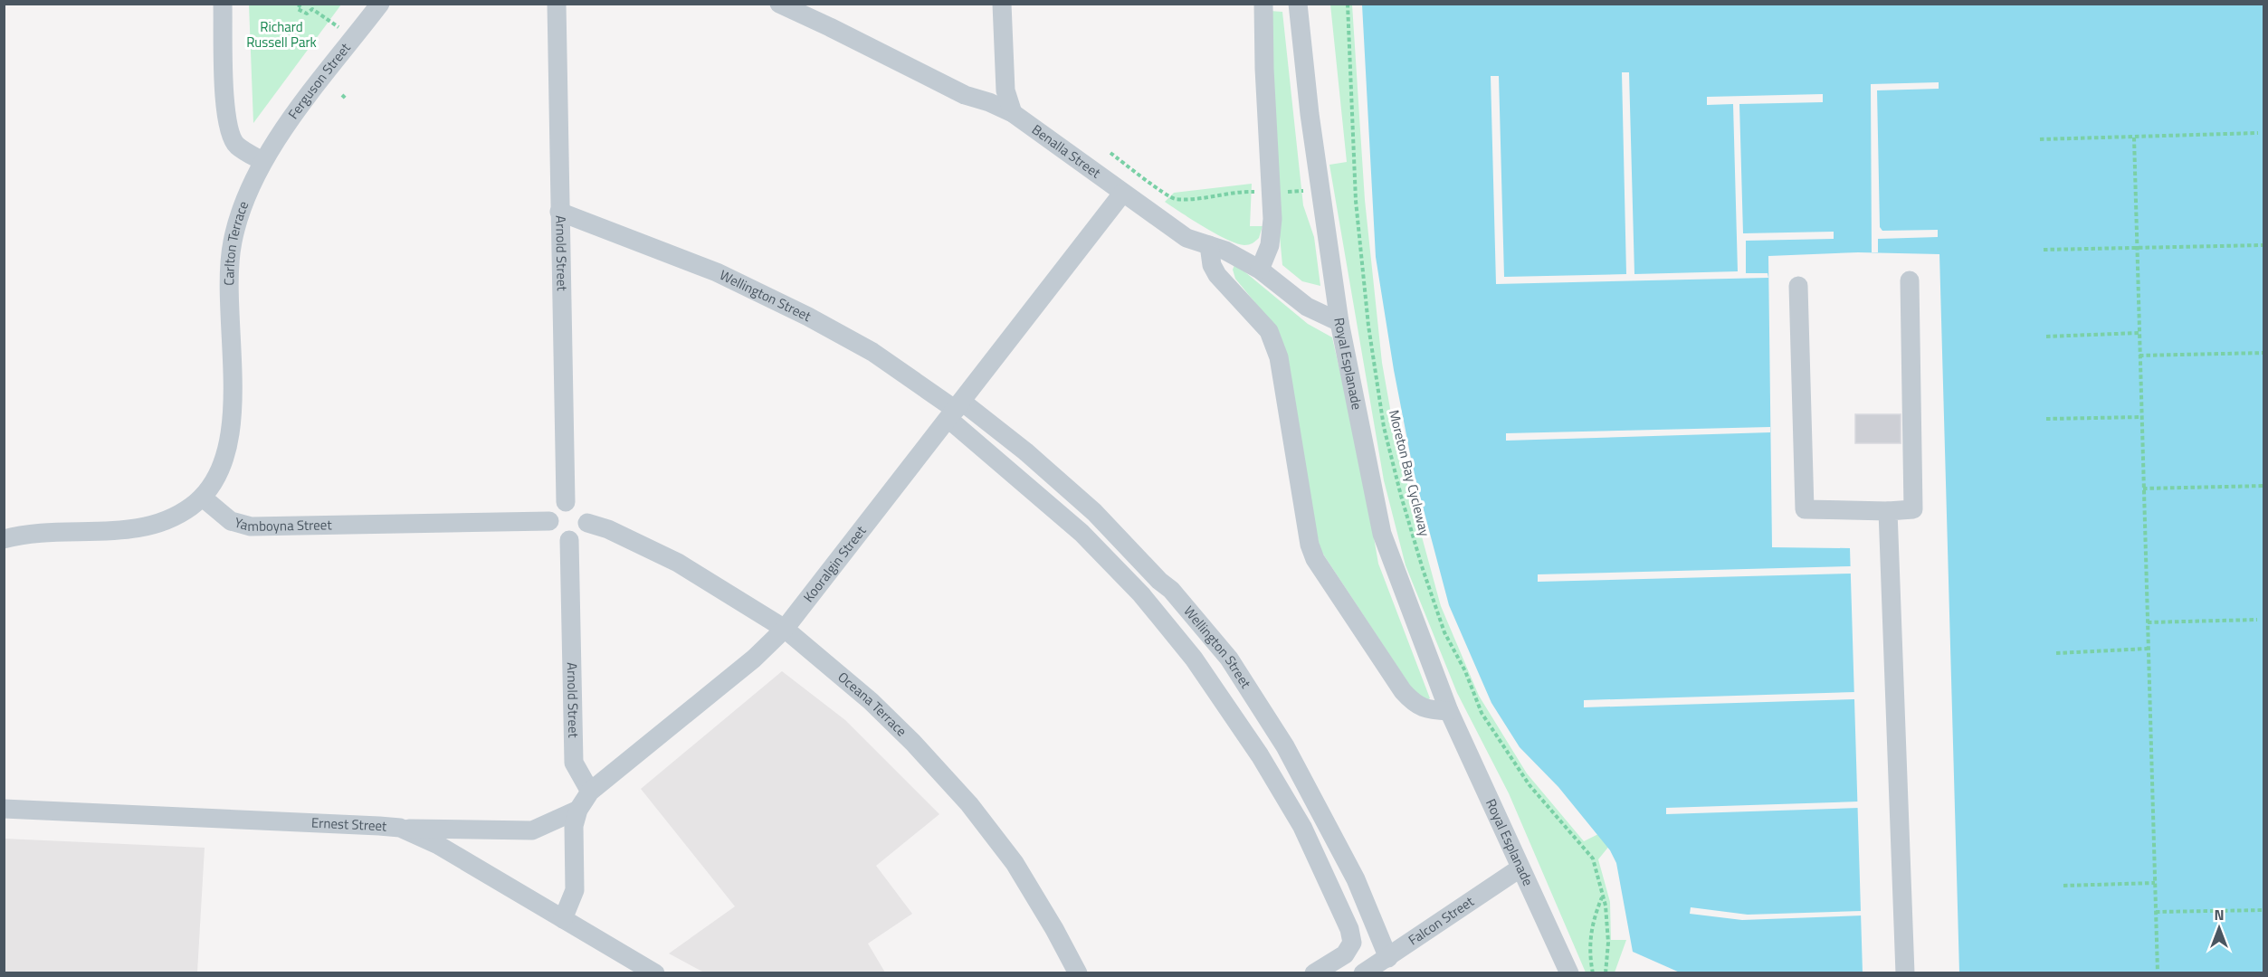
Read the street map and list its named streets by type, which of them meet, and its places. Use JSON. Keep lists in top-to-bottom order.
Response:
{
  "streets": {
    "street": [
      "Ferguson Street",
      "Benalla Street",
      "Carlton Terrace",
      "Arnold Street",
      "Wellington Street",
      "Royal Esplanade",
      "Yamboyna Street",
      "Kooralgin Street",
      "Oceana Terrace",
      "Ernest Street",
      "Falcon Street"
    ],
    "path": ["Moreton Bay Cycleway"]
  },
  "crossings": [
    ["Ferguson Street", "Carlton Terrace"],
    ["Benalla Street", "Royal Esplanade"],
    ["Benalla Street", "Kooralgin Street"],
    ["Carlton Terrace", "Yamboyna Street"],
    ["Arnold Street", "Wellington Street"],
    ["Arnold Street", "Yamboyna Street"],
    ["Arnold Street", "Kooralgin Street"],
    ["Arnold Street", "Oceana Terrace"],
    ["Wellington Street", "Kooralgin Street"],
    ["Wellington Street", "Falcon Street"],
    ["Royal Esplanade", "Falcon Street"],
    ["Yamboyna Street", "Oceana Terrace"],
    ["Kooralgin Street", "Oceana Terrace"],
    ["Kooralgin Street", "Ernest Street"]
  ],
  "parks": ["Richard Russell Park"],
  "north": "top"
}
